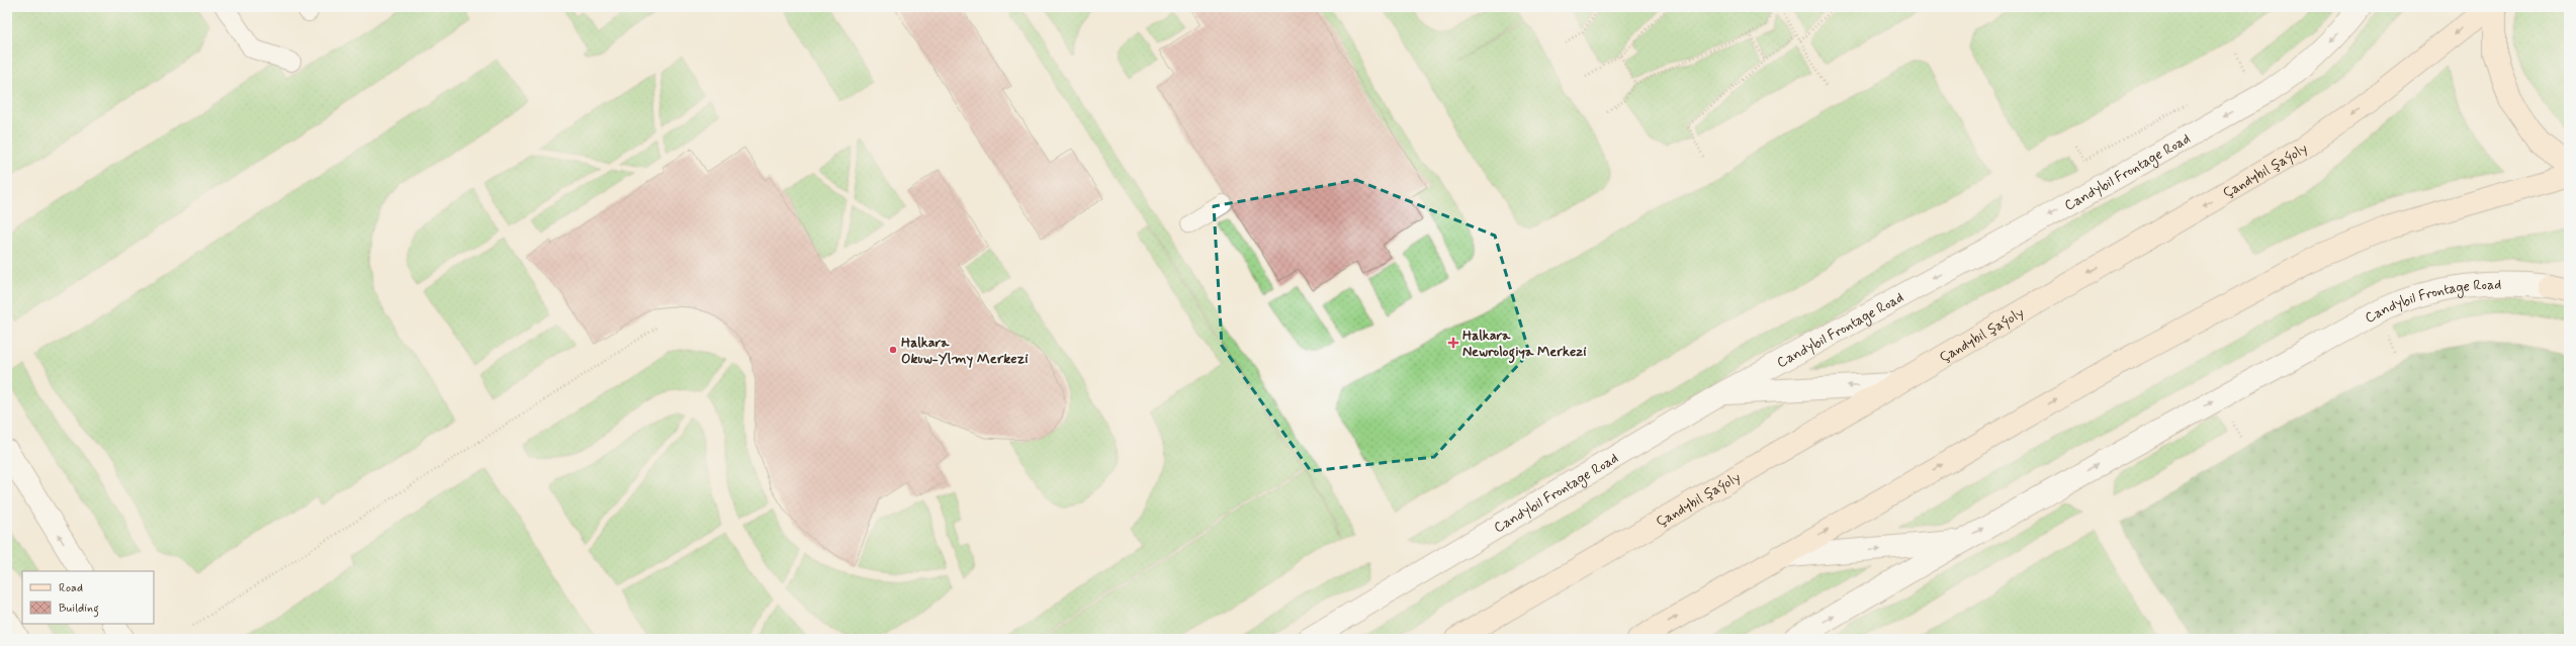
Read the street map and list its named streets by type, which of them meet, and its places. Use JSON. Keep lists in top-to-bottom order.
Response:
{
  "streets": {
    "main road": ["Çandybil şaýoly"],
    "street": ["Candybil Frontage Road"]
  },
  "places": {
    "health": ["Halkara Newrologiya Merkezi"],
    "other": ["Halkara Okuw-Ylmy Merkezi"]
  },
  "legend": ["Road", "Building"]
}
